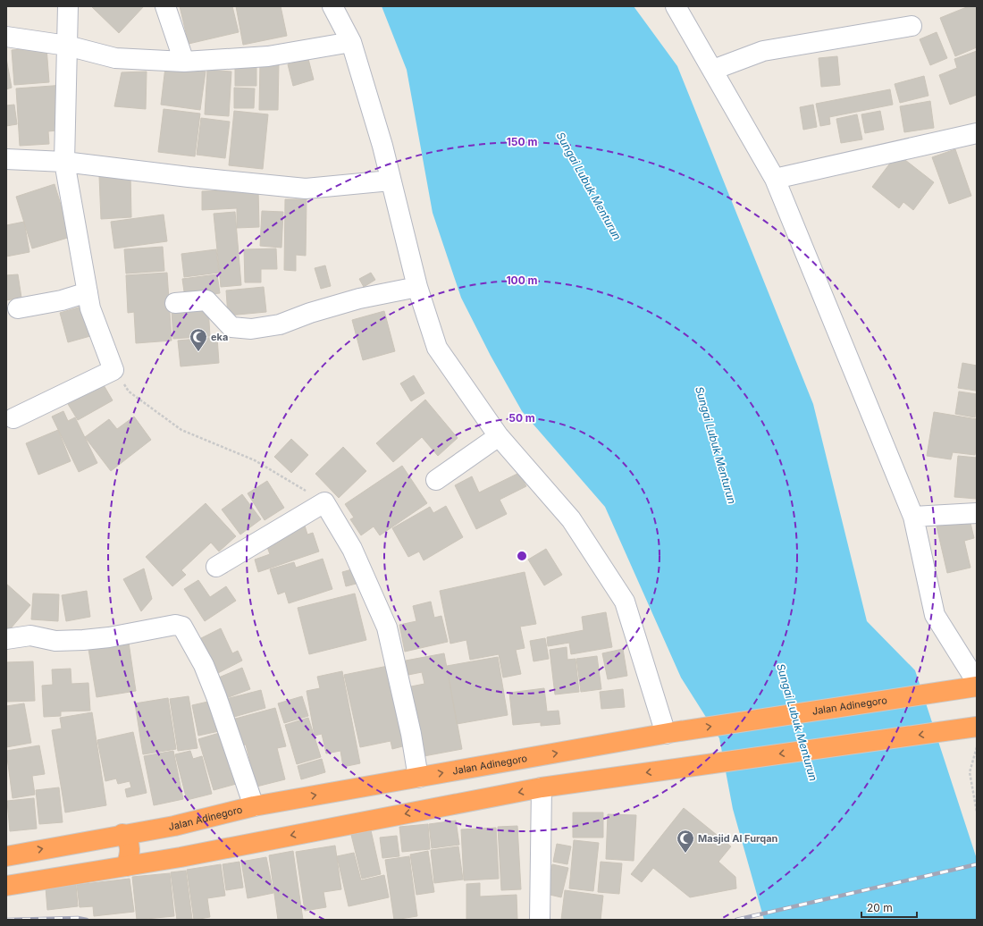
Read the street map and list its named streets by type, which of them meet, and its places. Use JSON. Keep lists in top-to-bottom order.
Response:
{
  "streets": {
    "highway": ["Jalan Adinegoro"]
  },
  "water": ["Sungai Lubuk Menturun"],
  "places": {
    "mosque": ["eka", "Masjid Al Furqan"]
  },
  "scale_bar": "20 m",
  "rings": ["150 m", "100 m", "50 m"]
}
